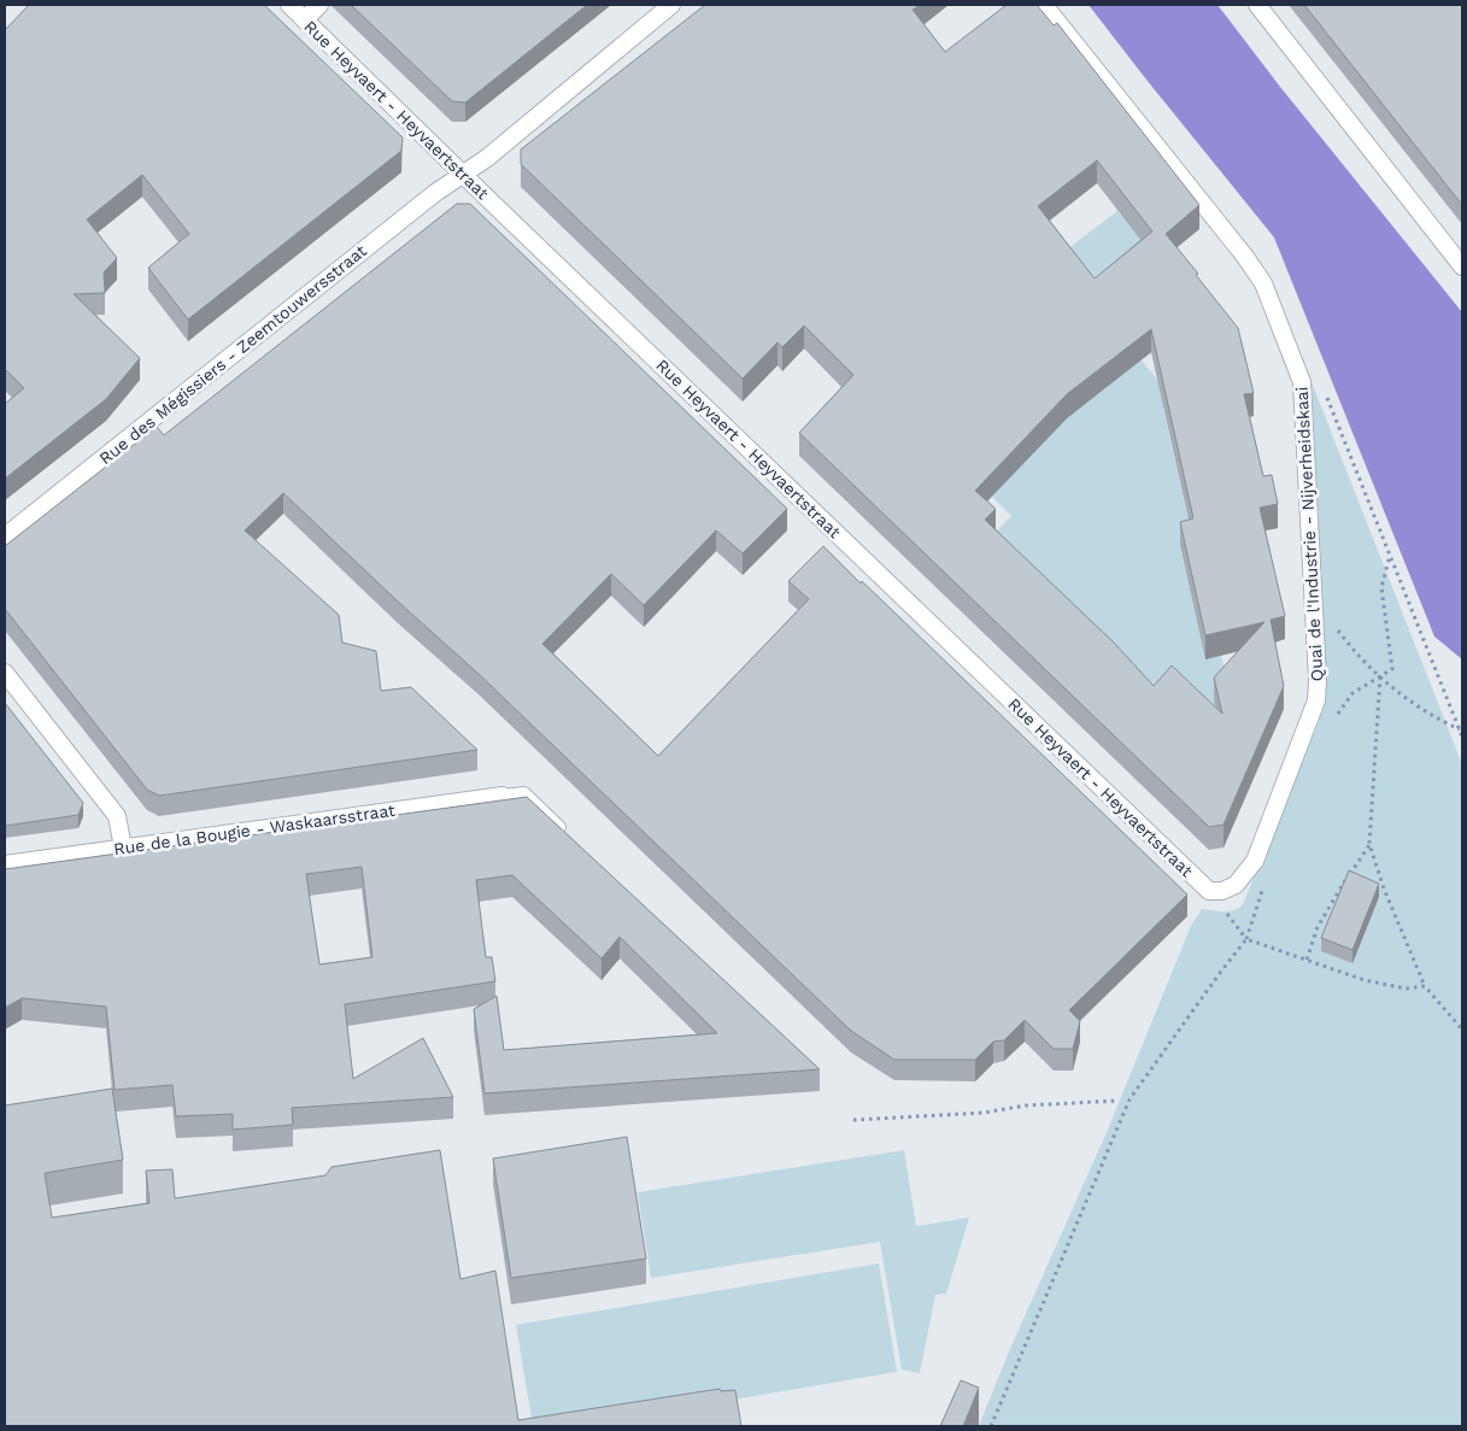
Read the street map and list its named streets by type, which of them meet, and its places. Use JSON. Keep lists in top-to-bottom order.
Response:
{
  "streets": {
    "street": [
      "Rue Heyvaert - Heyvaertstraat",
      "Rue des Mégissiers - Zeemtouwersstraat",
      "Quai de l'Industrie - Nijverheidskaai",
      "Rue de la Bougie - Waskaarsstraat"
    ]
  },
  "crossings": [
    ["Rue Heyvaert - Heyvaertstraat", "Rue des Mégissiers - Zeemtouwersstraat"],
    ["Rue Heyvaert - Heyvaertstraat", "Quai de l'Industrie - Nijverheidskaai"]
  ]
}
